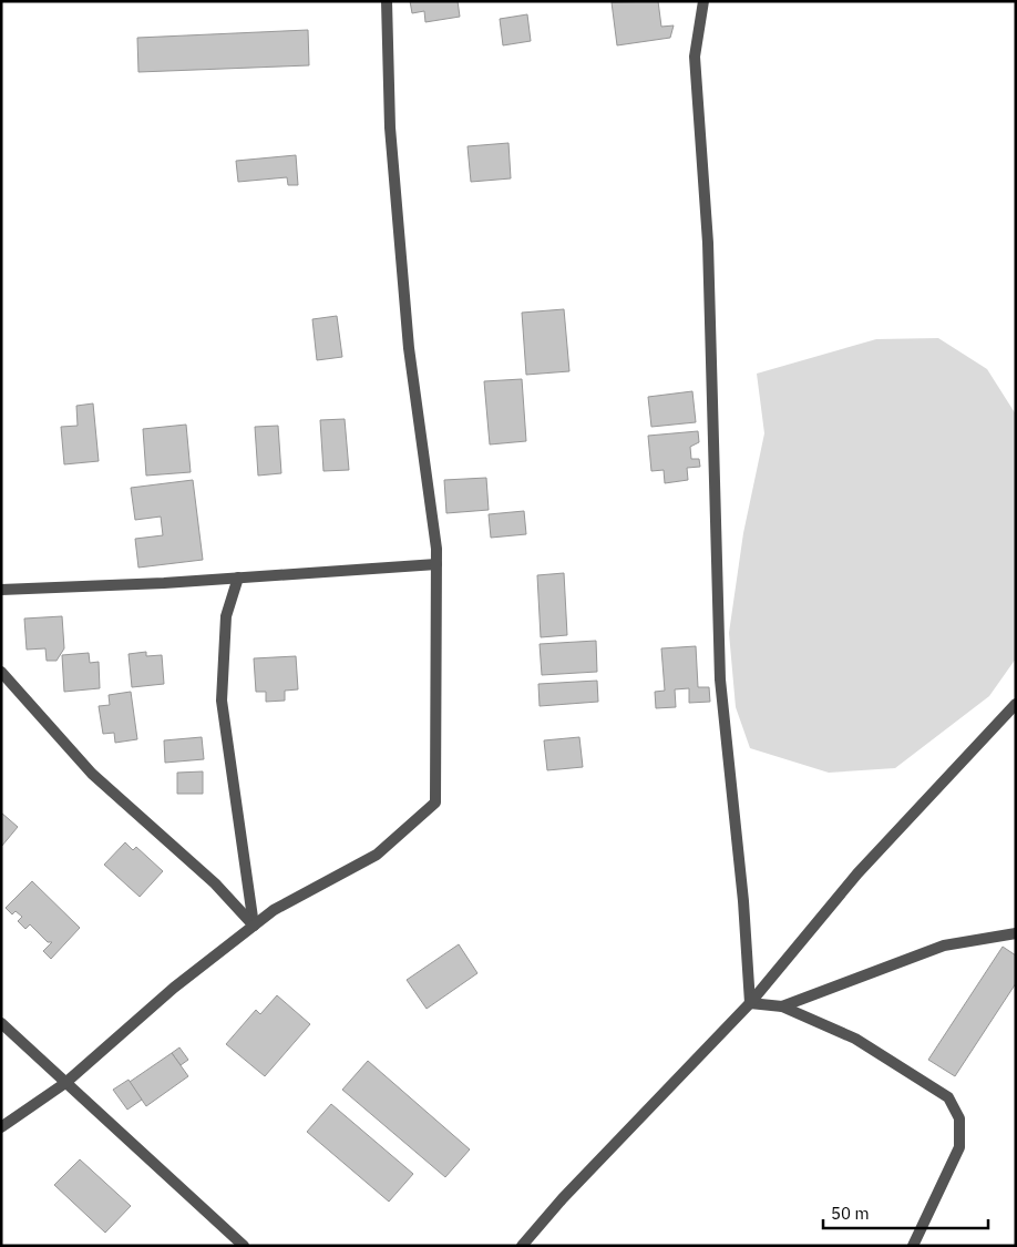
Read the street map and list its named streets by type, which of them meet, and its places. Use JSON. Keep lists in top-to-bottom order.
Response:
{
  "scale_bar": "50 m"
}
